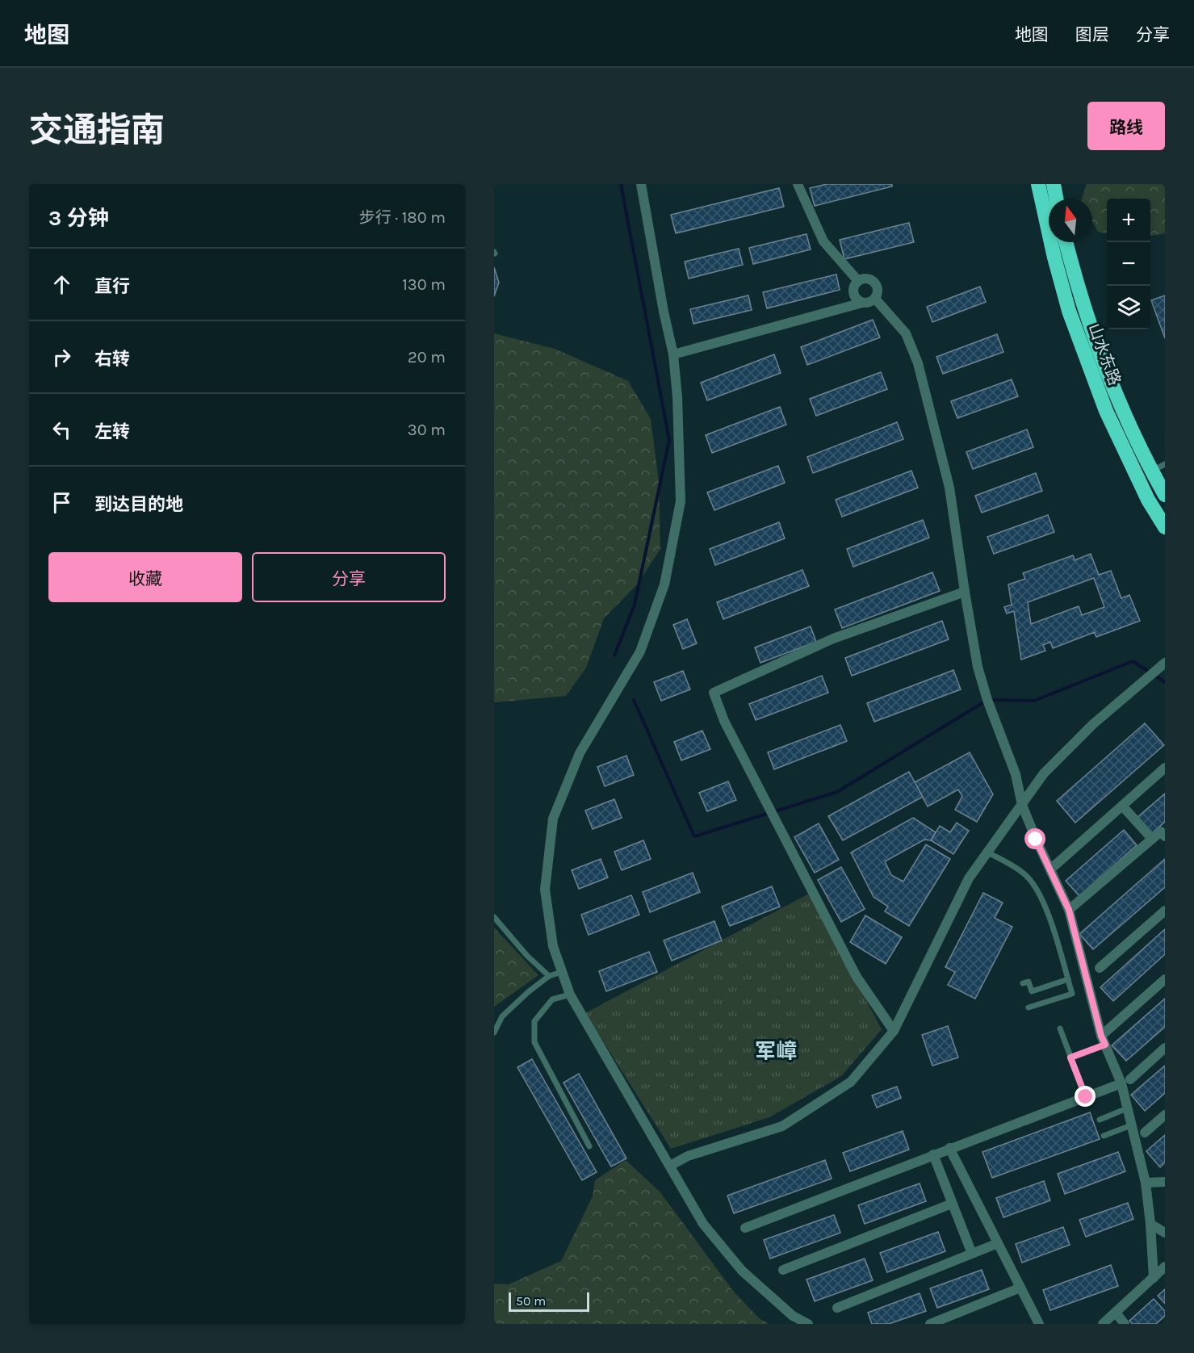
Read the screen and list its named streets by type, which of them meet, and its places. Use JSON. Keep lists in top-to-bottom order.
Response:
{
  "streets": {
    "highway": ["山水东路"]
  },
  "districts": ["军嶂"],
  "scale_bar": "50 m",
  "north": "top",
  "page": {
    "header": "地图",
    "nav": ["地图", "图层", "分享"],
    "title": "交通指南",
    "buttons": [
      "路线",
      ["收藏", "分享"]
    ],
    "heading": ["3 分钟", "步行 · 180 m"],
    "map_buttons": ["+", "−"],
    "list": [
      ["直行", "130 m"],
      ["右转", "20 m"],
      ["左转", "30 m"],
      "到达目的地"
    ],
    "scale": "50 m"
  }
}
